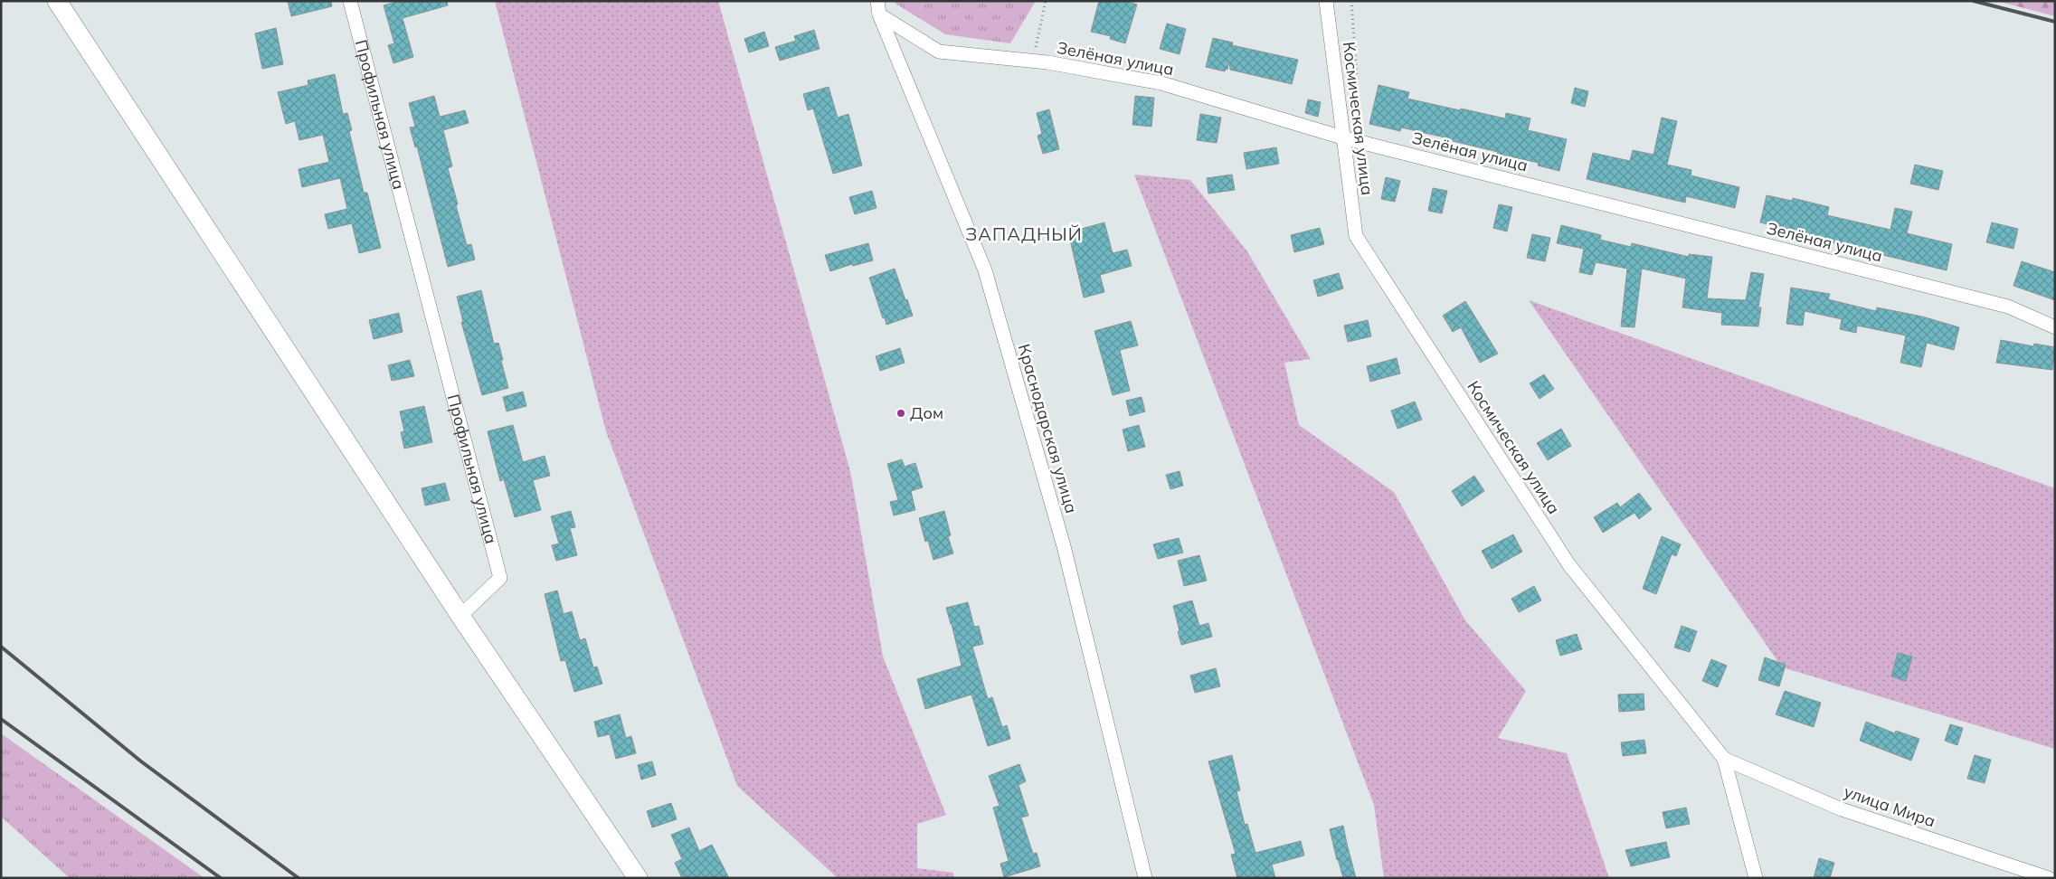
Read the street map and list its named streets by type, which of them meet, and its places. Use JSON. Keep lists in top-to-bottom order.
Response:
{
  "streets": {
    "street": [
      "Зелёная улица",
      "Профильная улица",
      "Космическая улица",
      "Краснодарская улица",
      "улица Мира"
    ]
  },
  "crossings": [
    ["Зелёная улица", "Космическая улица"],
    ["Зелёная улица", "Краснодарская улица"],
    ["Космическая улица", "улица Мира"]
  ],
  "districts": ["ЗАПАДНЫЙ"],
  "places": ["Дом"]
}
